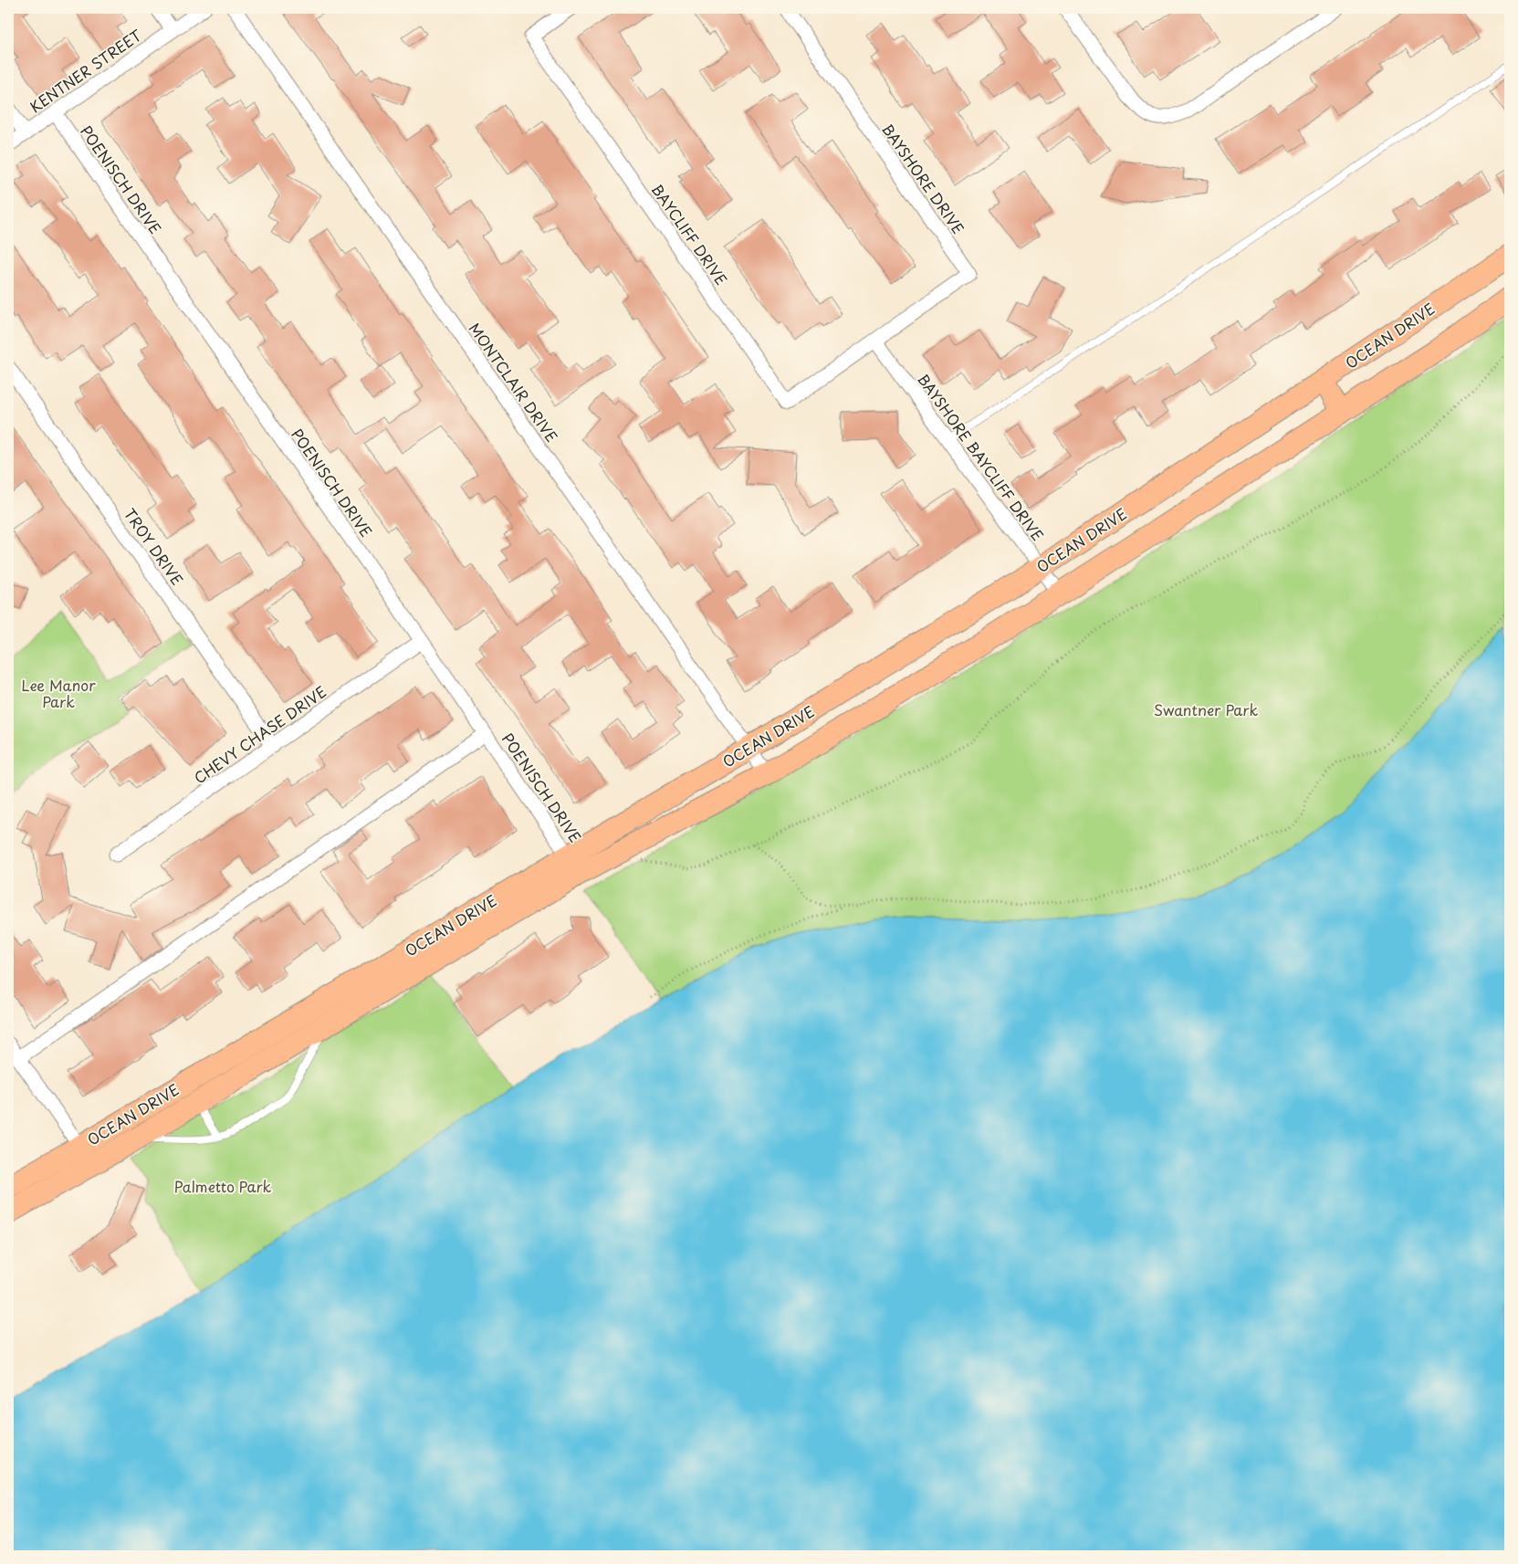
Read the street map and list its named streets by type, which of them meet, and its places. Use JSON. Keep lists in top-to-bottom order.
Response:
{
  "streets": {
    "main road": ["OCEAN DRIVE"],
    "street": [
      "KENTNER STREET",
      "BAYSHORE DRIVE",
      "POENISCH DRIVE",
      "BAYCLIFF DRIVE",
      "MONTCLAIR DRIVE",
      "BAYSHORE BAYCLIFF DRIVE",
      "TROY DRIVE",
      "CHEVY CHASE DRIVE"
    ]
  },
  "crossings": [
    ["KENTNER STREET", "POENISCH DRIVE"],
    ["BAYSHORE DRIVE", "BAYCLIFF DRIVE"],
    ["BAYSHORE DRIVE", "BAYSHORE BAYCLIFF DRIVE"],
    ["POENISCH DRIVE", "OCEAN DRIVE"],
    ["POENISCH DRIVE", "CHEVY CHASE DRIVE"],
    ["BAYCLIFF DRIVE", "BAYSHORE BAYCLIFF DRIVE"],
    ["OCEAN DRIVE", "MONTCLAIR DRIVE"],
    ["OCEAN DRIVE", "BAYSHORE BAYCLIFF DRIVE"],
    ["TROY DRIVE", "CHEVY CHASE DRIVE"]
  ],
  "parks": ["Lee Manor Park", "Swantner Park", "Palmetto Park"]
}
